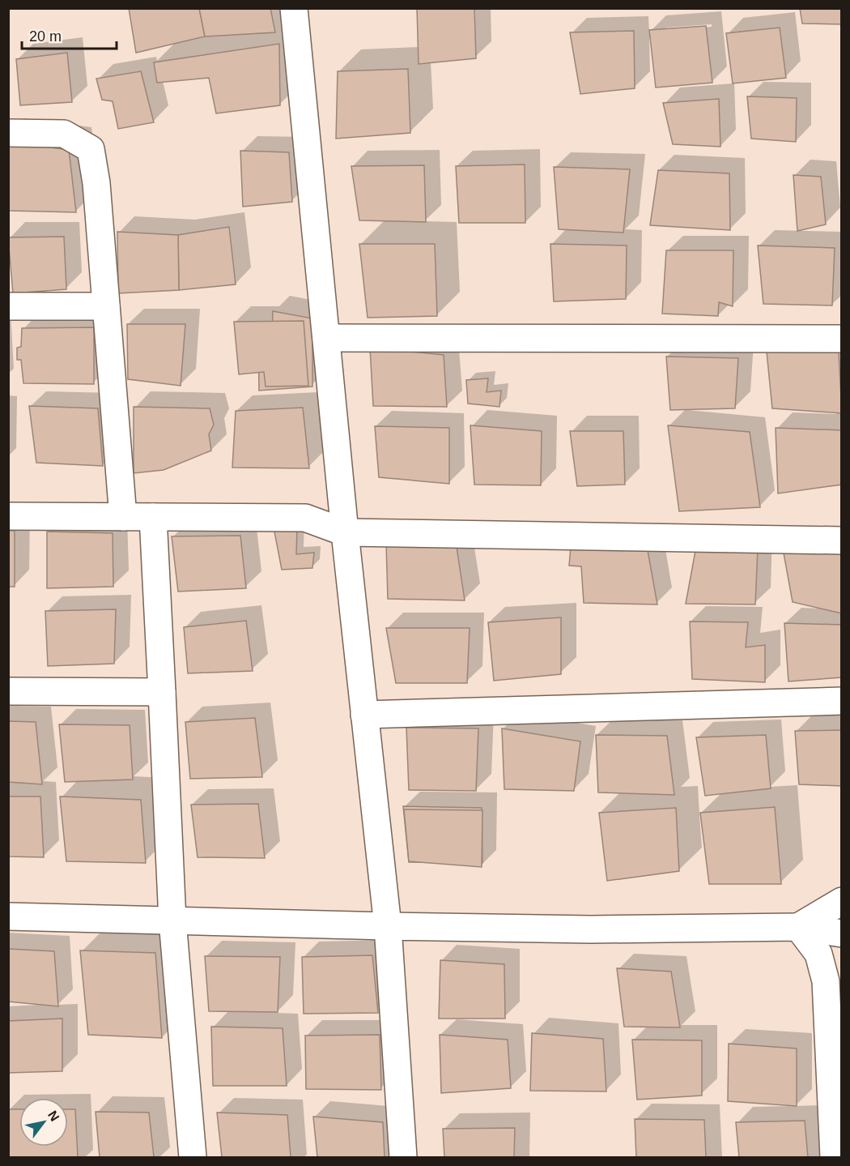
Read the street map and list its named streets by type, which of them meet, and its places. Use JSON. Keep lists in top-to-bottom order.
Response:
{
  "scale_bar": "20 m",
  "north": "top right"
}
